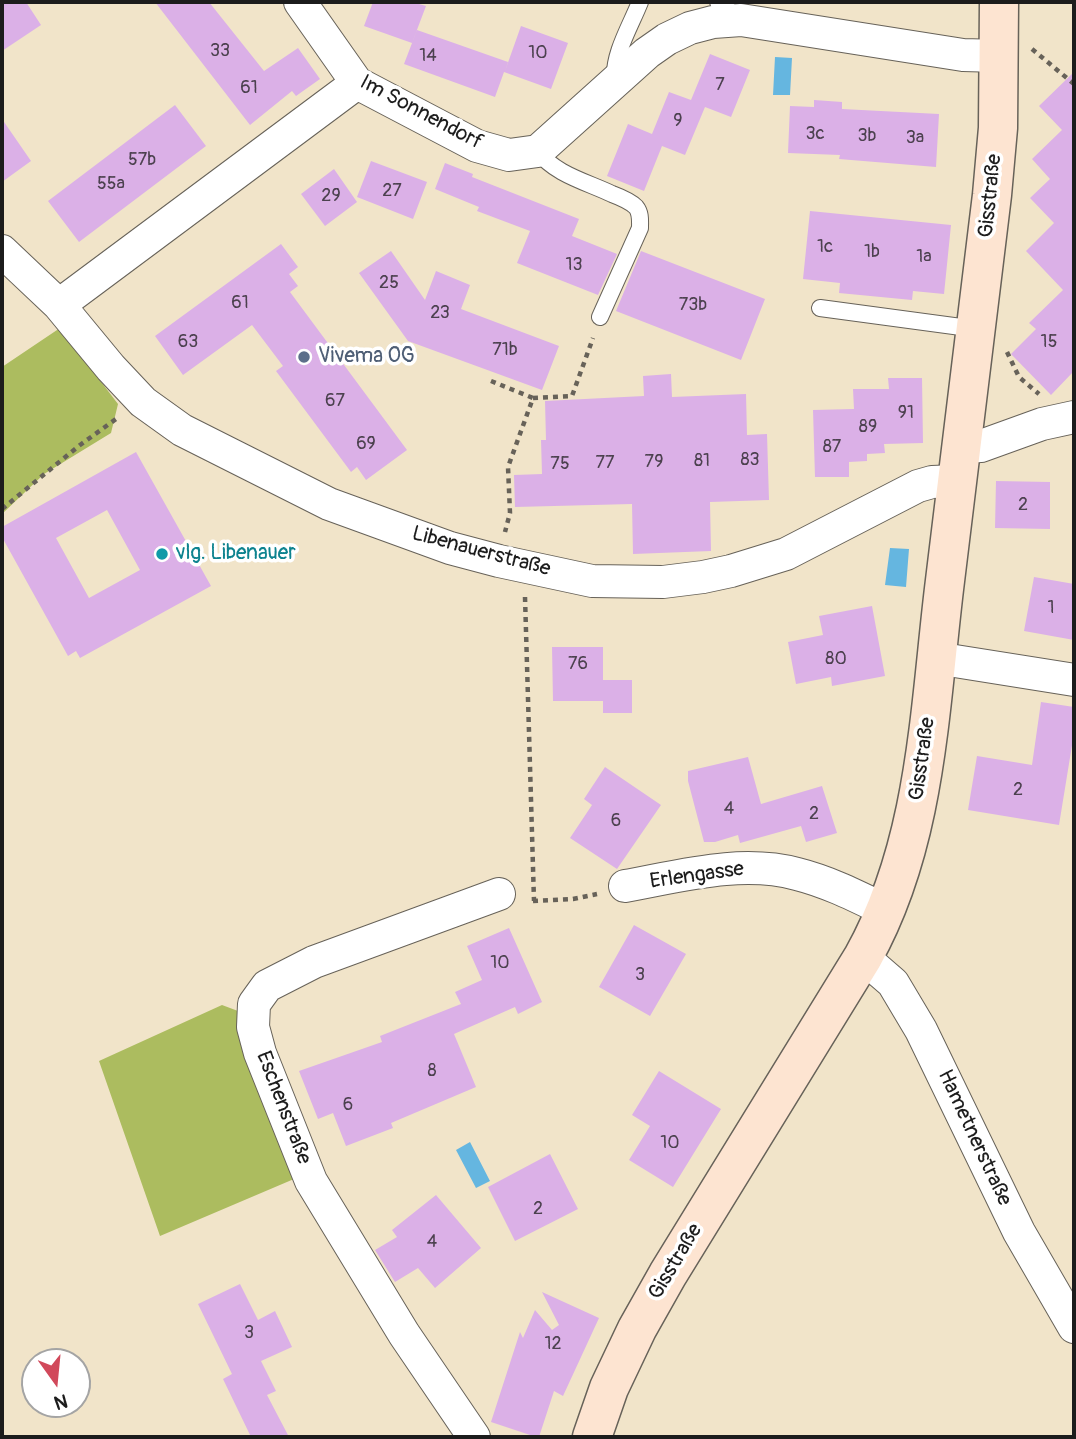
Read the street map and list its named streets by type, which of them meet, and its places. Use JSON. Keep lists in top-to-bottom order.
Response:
{
  "streets": {
    "street": [
      "Im Sonnendorf",
      "Gisstraße",
      "Libenauerstraße",
      "Erlengasse",
      "Eschenstraße",
      "Hametnerstraße"
    ]
  },
  "crossings": [
    ["Gisstraße", "Libenauerstraße"],
    ["Gisstraße", "Erlengasse"],
    ["Gisstraße", "Hametnerstraße"]
  ],
  "places": ["Vivema OG", "vlg. Libenauer"],
  "house_numbers": [
    "33",
    "10",
    "14",
    "7",
    "61",
    "9",
    "3c",
    "3b",
    "3a",
    "57b",
    "55a",
    "27",
    "29",
    "1c",
    "1b",
    "1a",
    "13",
    "25",
    "61",
    "73b",
    "23",
    "63",
    "15",
    "71b",
    "67",
    "91",
    "89",
    "69",
    "87",
    "83",
    "81",
    "79",
    "77",
    "75",
    "2",
    "1",
    "80",
    "76",
    "2",
    "4",
    "2",
    "6",
    "10",
    "3",
    "8",
    "6",
    "10",
    "2",
    "4",
    "3",
    "12"
  ],
  "north": "bottom"
}
